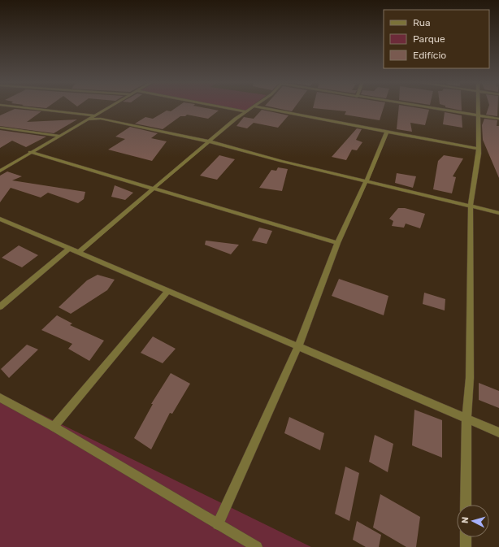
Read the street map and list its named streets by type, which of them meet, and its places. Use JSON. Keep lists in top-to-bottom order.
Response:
{
  "legend": ["Rua", "Parque", "Edifício"],
  "north": "left"
}
